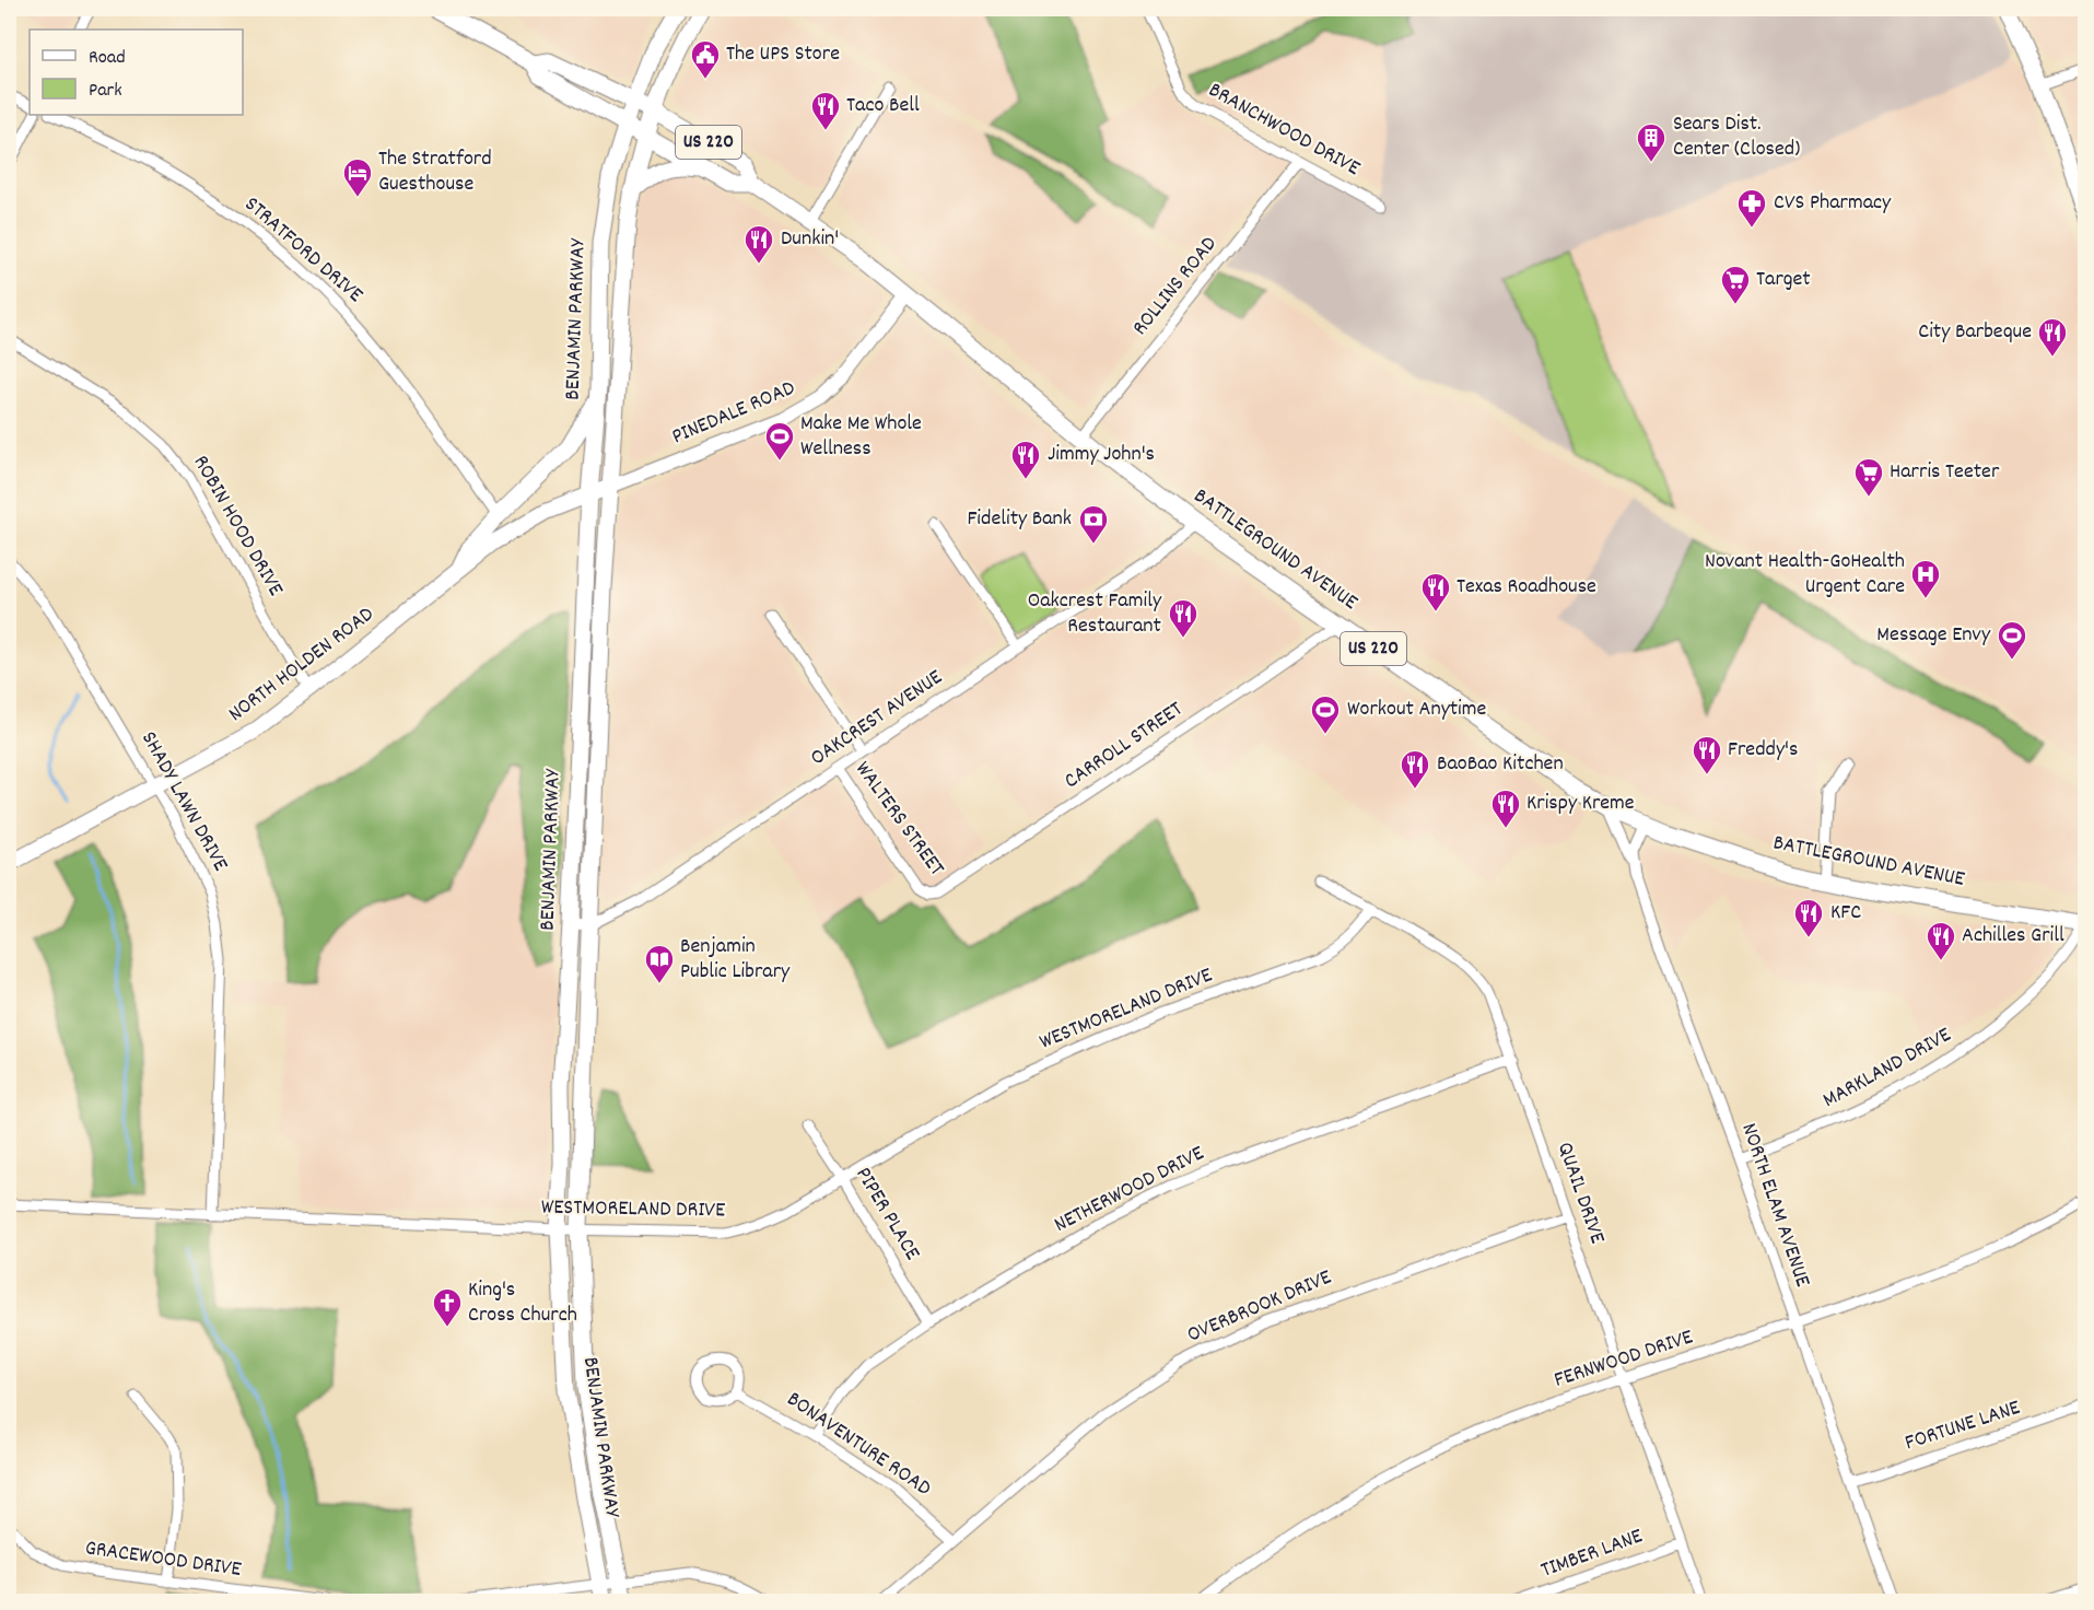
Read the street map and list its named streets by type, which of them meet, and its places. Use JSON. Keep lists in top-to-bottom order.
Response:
{
  "streets": {
    "main road": [
      "US 220",
      "BENJAMIN PARKWAY",
      "BATTLEGROUND AVENUE",
      "NORTH HOLDEN ROAD"
    ],
    "street": [
      "BRANCHWOOD DRIVE",
      "STRATFORD DRIVE",
      "ROLLINS ROAD",
      "PINEDALE ROAD",
      "ROBIN HOOD DRIVE",
      "OAKCREST AVENUE",
      "CARROLL STREET",
      "SHADY LAWN DRIVE",
      "WALTERS STREET",
      "WESTMORELAND DRIVE",
      "MARKLAND DRIVE",
      "NETHERWOOD DRIVE",
      "QUAIL DRIVE",
      "NORTH ELAM AVENUE",
      "PIPER PLACE",
      "OVERBROOK DRIVE",
      "FERNWOOD DRIVE",
      "FORTUNE LANE",
      "BONAVENTURE ROAD",
      "TIMBER LANE",
      "GRACEWOOD DRIVE"
    ]
  },
  "crossings": [
    ["BRANCHWOOD DRIVE", "ROLLINS ROAD"],
    ["ROLLINS ROAD", "BATTLEGROUND AVENUE"],
    ["BENJAMIN PARKWAY", "PINEDALE ROAD"],
    ["BENJAMIN PARKWAY", "BATTLEGROUND AVENUE"],
    ["BENJAMIN PARKWAY", "NORTH HOLDEN ROAD"],
    ["BENJAMIN PARKWAY", "OAKCREST AVENUE"],
    ["BENJAMIN PARKWAY", "WESTMORELAND DRIVE"],
    ["PINEDALE ROAD", "BATTLEGROUND AVENUE"],
    ["PINEDALE ROAD", "NORTH HOLDEN ROAD"],
    ["ROBIN HOOD DRIVE", "NORTH HOLDEN ROAD"],
    ["BATTLEGROUND AVENUE", "OAKCREST AVENUE"],
    ["BATTLEGROUND AVENUE", "CARROLL STREET"],
    ["BATTLEGROUND AVENUE", "MARKLAND DRIVE"],
    ["BATTLEGROUND AVENUE", "NORTH ELAM AVENUE"],
    ["NORTH HOLDEN ROAD", "SHADY LAWN DRIVE"],
    ["OAKCREST AVENUE", "WALTERS STREET"],
    ["CARROLL STREET", "WALTERS STREET"],
    ["SHADY LAWN DRIVE", "WESTMORELAND DRIVE"],
    ["WESTMORELAND DRIVE", "QUAIL DRIVE"],
    ["WESTMORELAND DRIVE", "PIPER PLACE"],
    ["MARKLAND DRIVE", "NORTH ELAM AVENUE"],
    ["NETHERWOOD DRIVE", "QUAIL DRIVE"],
    ["NETHERWOOD DRIVE", "PIPER PLACE"],
    ["NETHERWOOD DRIVE", "BONAVENTURE ROAD"],
    ["QUAIL DRIVE", "OVERBROOK DRIVE"],
    ["QUAIL DRIVE", "FERNWOOD DRIVE"],
    ["QUAIL DRIVE", "TIMBER LANE"],
    ["NORTH ELAM AVENUE", "FERNWOOD DRIVE"],
    ["NORTH ELAM AVENUE", "FORTUNE LANE"],
    ["OVERBROOK DRIVE", "BONAVENTURE ROAD"]
  ],
  "places": {
    "public building": ["The UPS Store"],
    "restaurant": [
      "Taco Bell",
      "Dunkin'",
      "City Barbeque",
      "Jimmy John's",
      "Texas Roadhouse",
      "Oakcrest Family Restaurant",
      "Freddy's",
      "BaoBao Kitchen",
      "Krispy Kreme",
      "KFC",
      "Achilles Grill"
    ],
    "building": ["Sears Dist. Center (Closed)"],
    "hotel": ["The Stratford Guesthouse"],
    "pharmacy": ["CVS Pharmacy"],
    "supermarket": ["Target", "Harris Teeter"],
    "sports": ["Make Me Whole Wellness", "Message Envy", "Workout Anytime"],
    "bank": ["Fidelity Bank"],
    "hospital": ["Novant Health-GoHealth Urgent Care"],
    "library": ["Benjamin Public Library"],
    "church": ["King's Cross Church"]
  },
  "legend": ["Road", "Park"]
}
